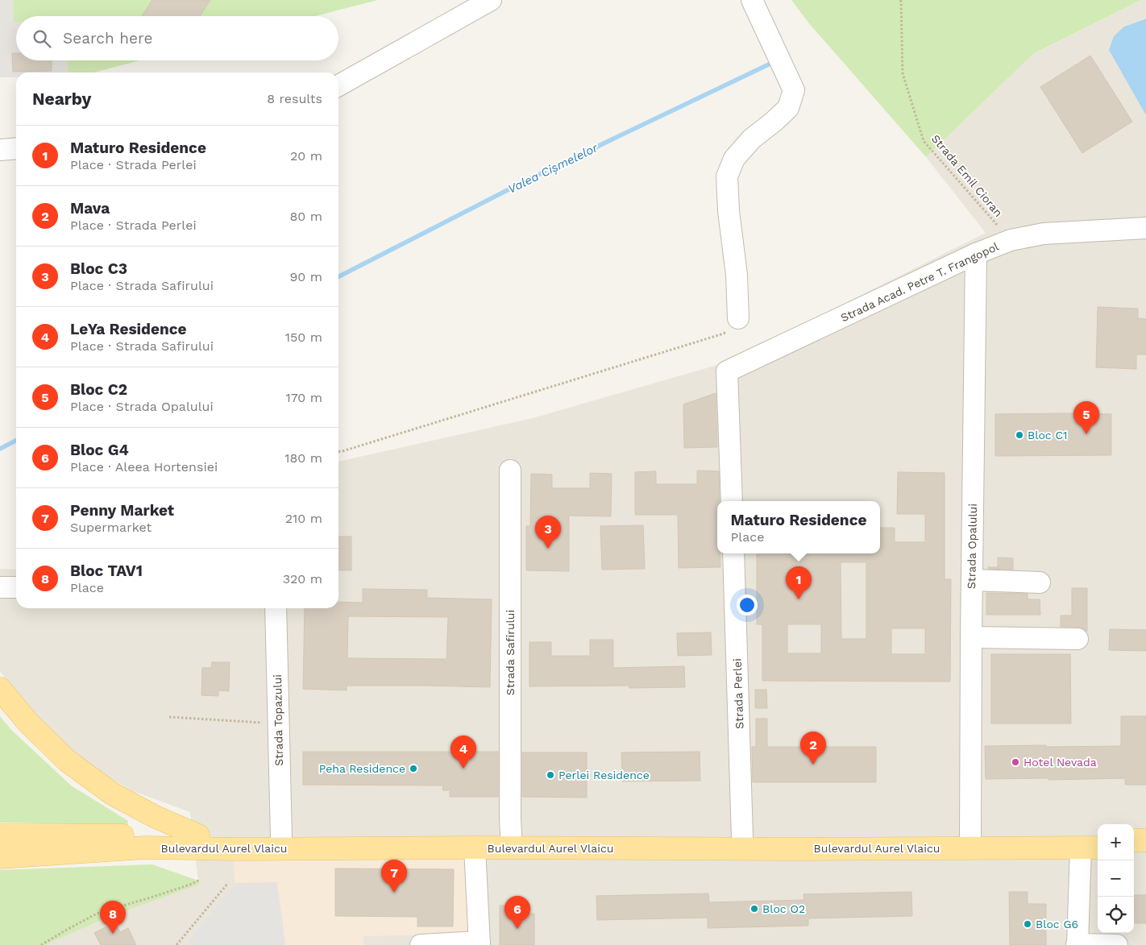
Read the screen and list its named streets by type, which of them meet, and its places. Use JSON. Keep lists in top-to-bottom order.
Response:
{
  "streets": {
    "main road": ["Bulevardul Aurel Vlaicu"],
    "street": [
      "Strada Acad. Petre T. Frangopol",
      "Strada Opalului",
      "Strada Safirului",
      "Strada Perlei",
      "Strada Topazului"
    ],
    "path": ["Strada Emil Cioran"]
  },
  "crossings": [
    ["Strada Emil Cioran", "Strada Acad. Petre T. Frangopol"],
    ["Strada Acad. Petre T. Frangopol", "Strada Opalului"],
    ["Strada Opalului", "Bulevardul Aurel Vlaicu"],
    ["Strada Safirului", "Bulevardul Aurel Vlaicu"],
    ["Strada Perlei", "Bulevardul Aurel Vlaicu"],
    ["Strada Topazului", "Bulevardul Aurel Vlaicu"]
  ],
  "water": ["Valea Cișmelelor"],
  "places": [
    "Bloc C1",
    "Hotel Nevada",
    "Peha Residence",
    "Perlei Residence",
    "Bloc O2",
    "Bloc G6"
  ],
  "page": {
    "search": "Search here",
    "heading": ["Nearby", "8 results"],
    "list": [
      {
        "mark": "1",
        "name": "Maturo Residence",
        "note": "Place · Strada Perlei",
        "value": "20 m"
      },
      {
        "mark": "2",
        "name": "Mava",
        "note": "Place · Strada Perlei",
        "value": "80 m"
      },
      {
        "mark": "3",
        "name": "Bloc C3",
        "note": "Place · Strada Safirului",
        "value": "90 m"
      },
      {
        "mark": "4",
        "name": "LeYa Residence",
        "note": "Place · Strada Safirului",
        "value": "150 m"
      },
      {
        "mark": "5",
        "name": "Bloc C2",
        "note": "Place · Strada Opalului",
        "value": "170 m"
      },
      {
        "mark": "6",
        "name": "Bloc G4",
        "note": "Place · Aleea Hortensiei",
        "value": "180 m"
      },
      {
        "mark": "7",
        "name": "Penny Market",
        "note": "Supermarket",
        "value": "210 m"
      },
      {
        "mark": "8",
        "name": "Bloc TAV1",
        "note": "Place",
        "value": "320 m"
      }
    ],
    "pins": [
      "5",
      "3",
      "1",
      "2",
      "4",
      "7",
      "6",
      "8"
    ],
    "popup": ["Maturo Residence", "Place"],
    "map_buttons": ["+", "−"]
  }
}
